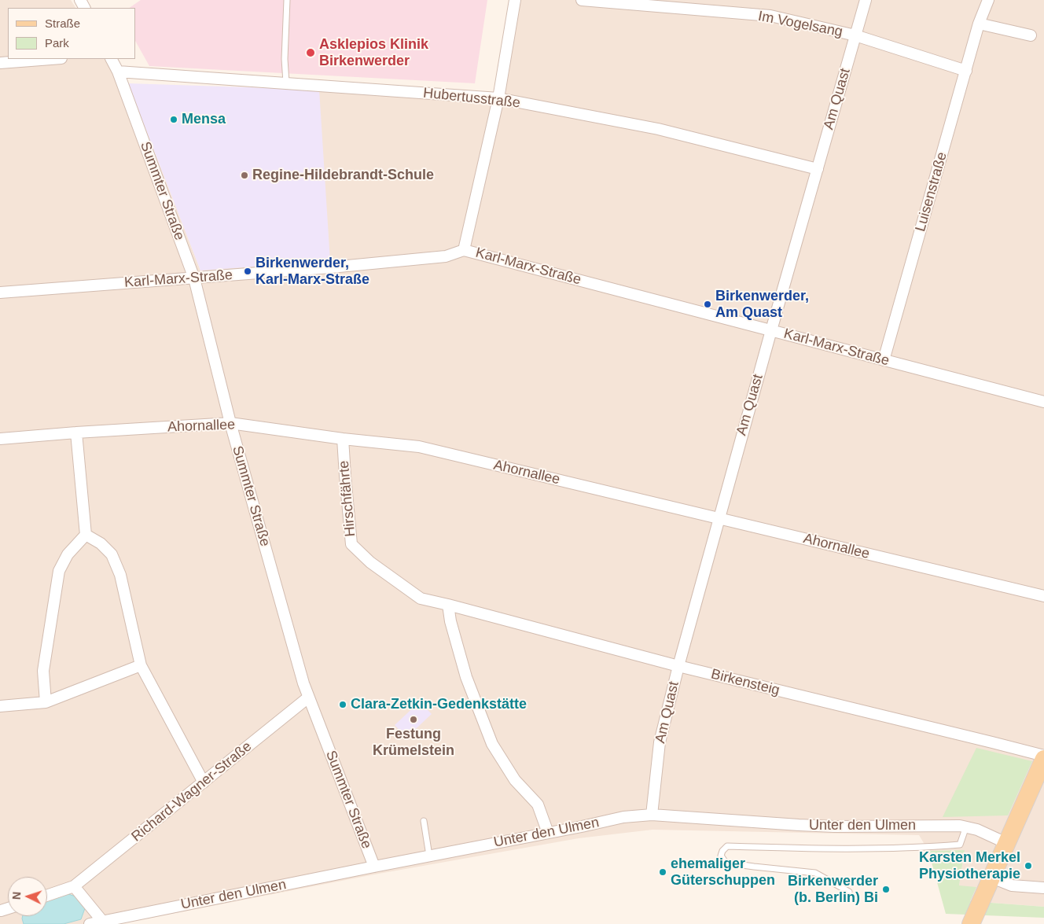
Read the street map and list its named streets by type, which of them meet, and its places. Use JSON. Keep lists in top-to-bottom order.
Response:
{
  "streets": {
    "street": [
      "Im Vogelsang",
      "Hubertusstraße",
      "Am Quast",
      "Summter Straße",
      "Luisenstraße",
      "Karl-Marx-Straße",
      "Ahornallee",
      "Hirschfährte",
      "Birkensteig",
      "Richard-Wagner-Straße",
      "Unter den Ulmen"
    ]
  },
  "crossings": [
    ["Im Vogelsang", "Am Quast"],
    ["Im Vogelsang", "Luisenstraße"],
    ["Hubertusstraße", "Am Quast"],
    ["Hubertusstraße", "Summter Straße"],
    ["Am Quast", "Karl-Marx-Straße"],
    ["Am Quast", "Ahornallee"],
    ["Am Quast", "Birkensteig"],
    ["Am Quast", "Unter den Ulmen"],
    ["Summter Straße", "Karl-Marx-Straße"],
    ["Summter Straße", "Ahornallee"],
    ["Summter Straße", "Richard-Wagner-Straße"],
    ["Summter Straße", "Unter den Ulmen"],
    ["Luisenstraße", "Karl-Marx-Straße"],
    ["Ahornallee", "Hirschfährte"],
    ["Hirschfährte", "Birkensteig"]
  ],
  "places": [
    "Asklepios Klinik Birkenwerder",
    "Mensa",
    "Regine-Hildebrandt-Schule",
    "Birkenwerder, Karl-Marx-Straße",
    "Birkenwerder, Am Quast",
    "Clara-Zetkin-Gedenkstätte",
    "Festung Krümelstein",
    "Karsten Merkel Physiotherapie",
    "ehemaliger Güterschuppen",
    "Birkenwerder (b. Berlin) Bi"
  ],
  "legend": ["Straße", "Park"],
  "north": "left"
}
